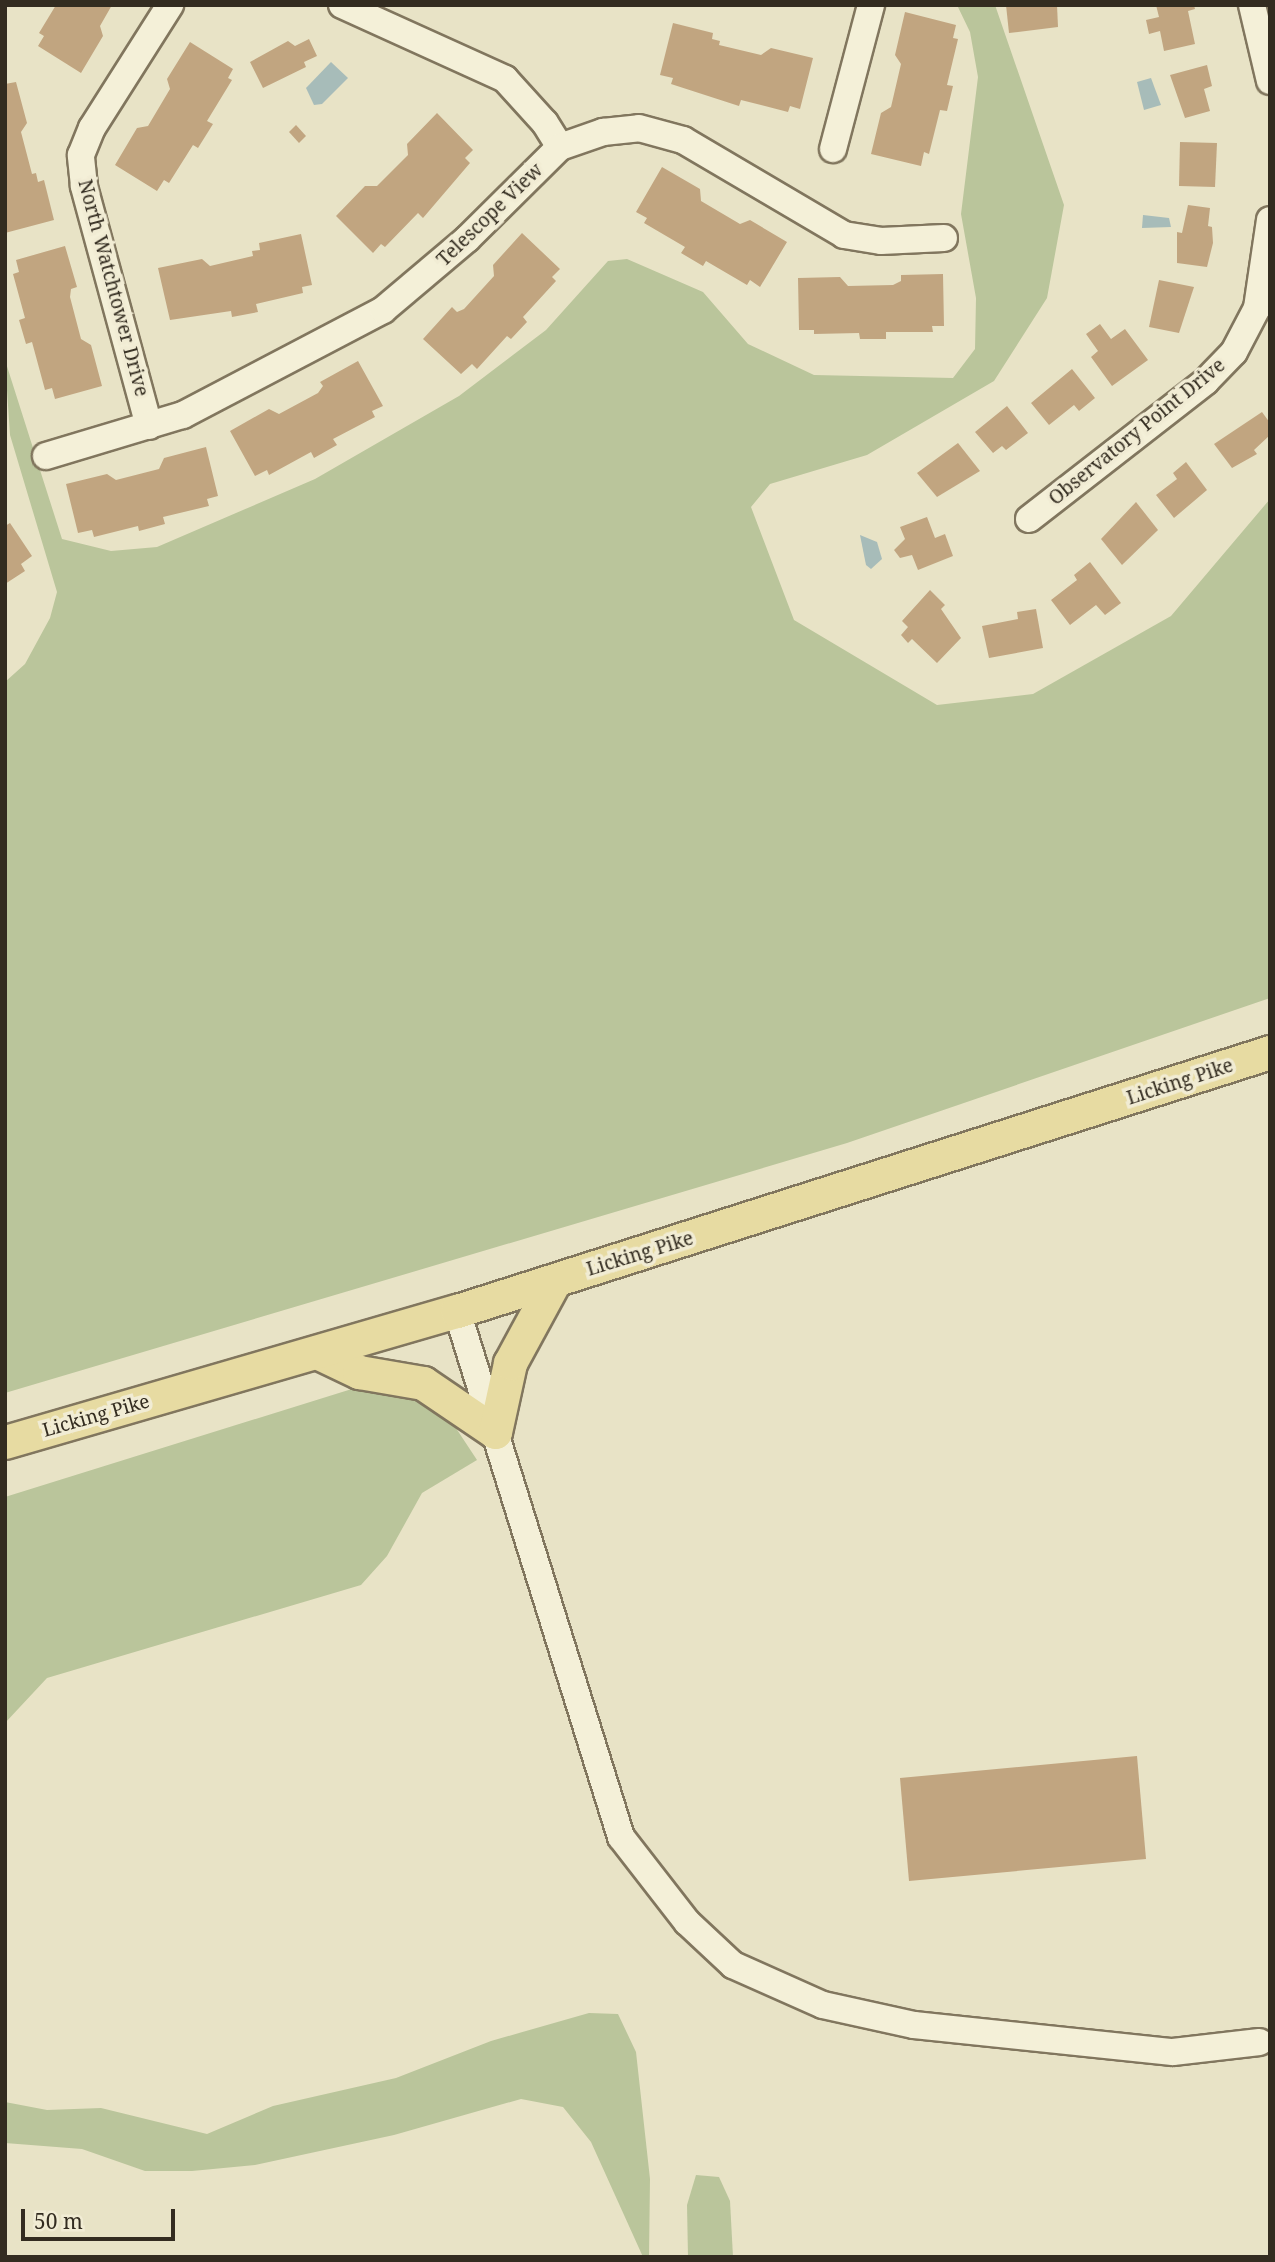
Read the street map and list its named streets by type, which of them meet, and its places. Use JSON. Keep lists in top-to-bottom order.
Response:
{
  "streets": {
    "main road": ["Licking Pike"],
    "street": ["Telescope View", "North Watchtower Drive", "Observatory Point Drive"]
  },
  "crossings": [
    ["Telescope View", "North Watchtower Drive"]
  ],
  "scale_bar": "50 m"
}
